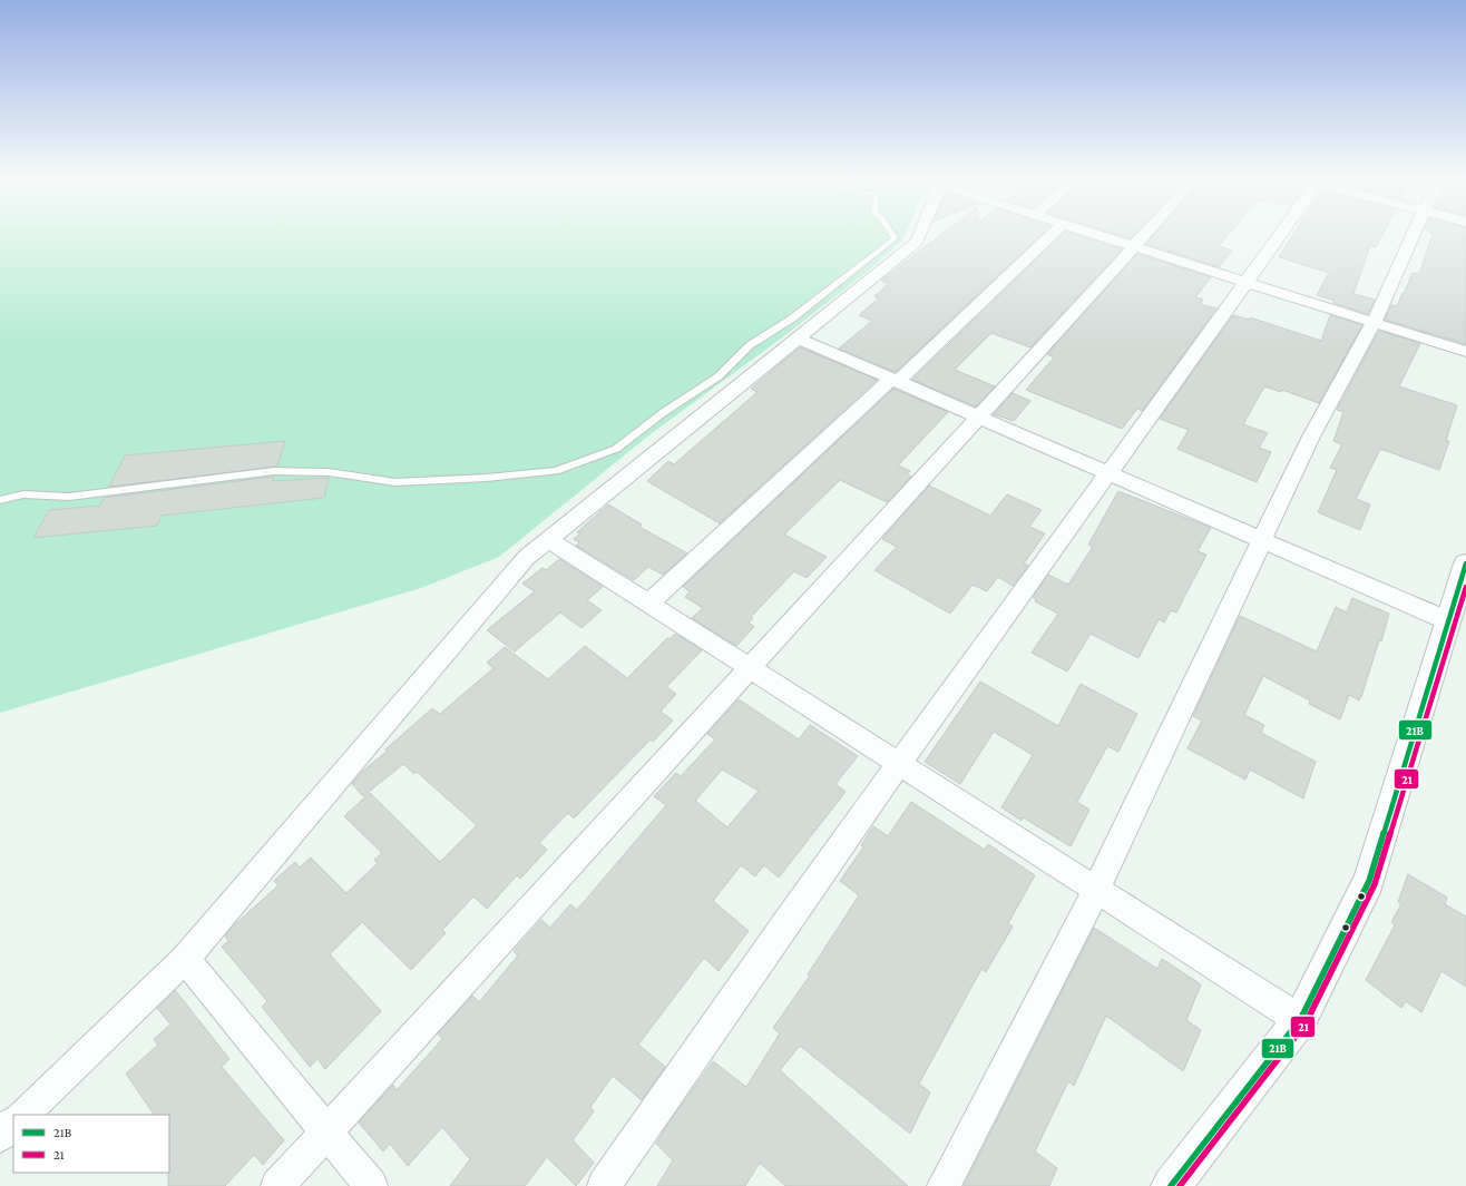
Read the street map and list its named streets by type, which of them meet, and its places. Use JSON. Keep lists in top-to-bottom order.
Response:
{
  "lines": ["transit line 21B", "transit line 21"],
  "legend": ["21B", "21"]
}
